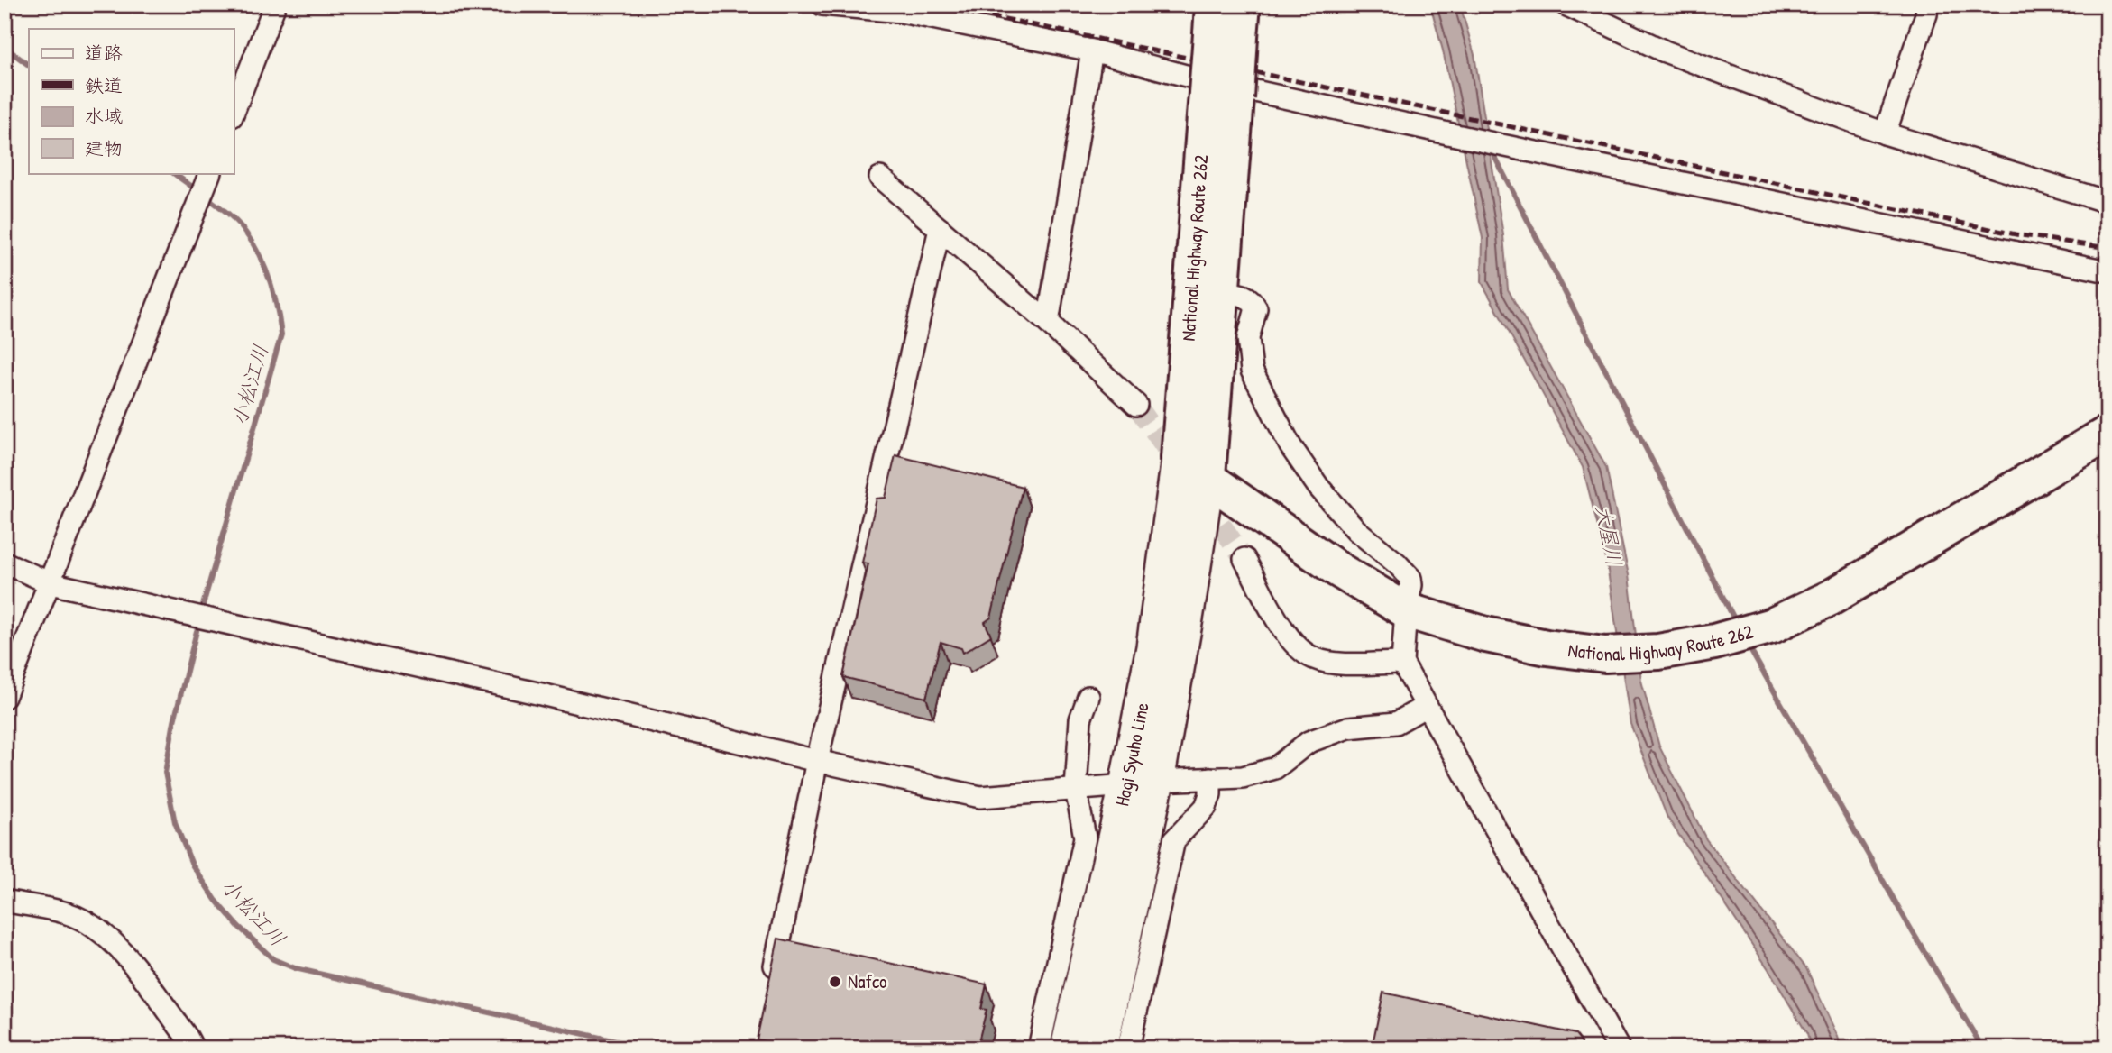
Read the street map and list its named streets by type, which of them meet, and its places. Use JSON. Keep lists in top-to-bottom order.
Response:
{
  "streets": {
    "highway": ["National Highway Route 262"],
    "main road": ["Hagi Syuho Line"]
  },
  "crossings": [
    ["National Highway Route 262", "Hagi Syuho Line"]
  ],
  "water": ["小松江川", "大屋川"],
  "places": ["Nafco"],
  "legend": [
    "道路",
    "鉄道",
    "水域",
    "建物"
  ]
}
